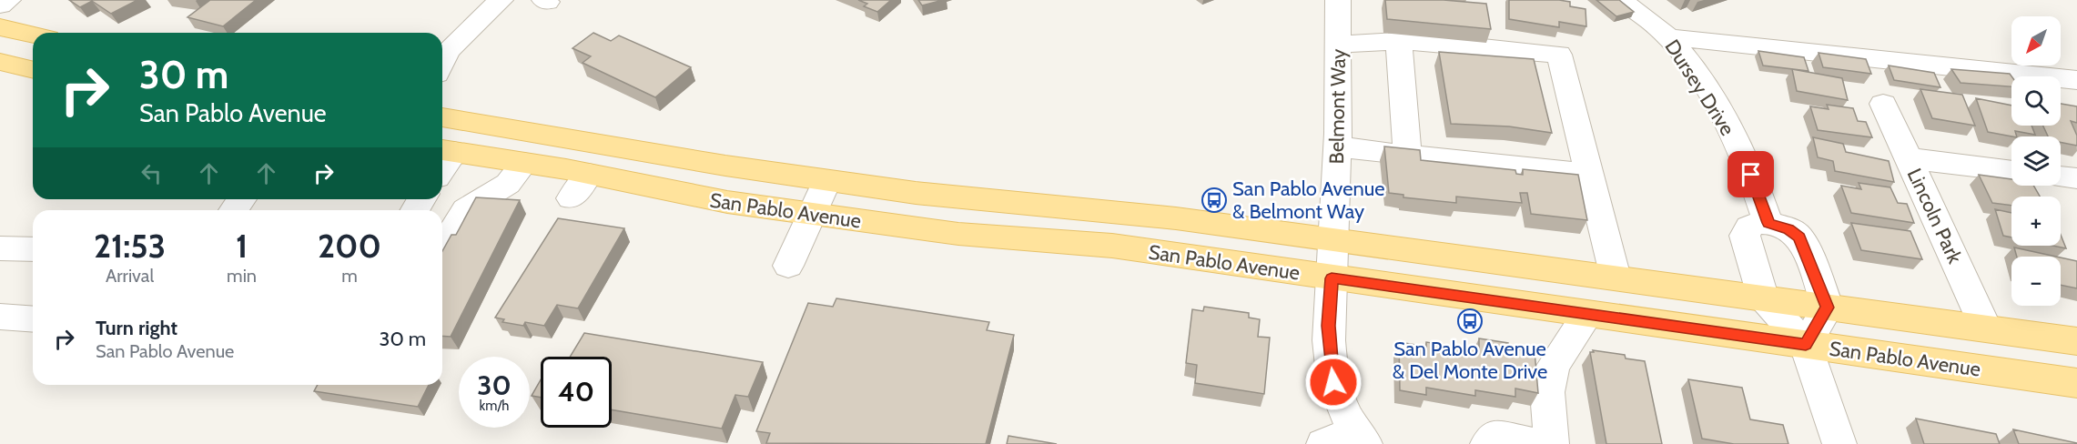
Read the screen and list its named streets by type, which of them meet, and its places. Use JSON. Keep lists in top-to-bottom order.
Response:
{
  "streets": {
    "main road": ["San Pablo Avenue"],
    "street": ["Dursey Drive", "Belmont Way", "Lincoln Park"]
  },
  "crossings": [
    ["Belmont Way", "San Pablo Avenue"],
    ["San Pablo Avenue", "Lincoln Park"]
  ],
  "places": {
    "bus stop": ["San Pablo Avenue & Belmont Way", "San Pablo Avenue & Del Monte Drive"]
  },
  "north": "bottom left",
  "page": {
    "map_buttons": ["+", "−"],
    "turn": ["30 m", "San Pablo Avenue"],
    "eta": [
      "21:53",
      "Arrival",
      "1",
      "min",
      "200",
      "m"
    ],
    "list": [
      {
        "name": "Turn right",
        "note": "San Pablo Avenue",
        "value": "30 m"
      }
    ],
    "speed": "30 km/h",
    "limit": "40"
  }
}
